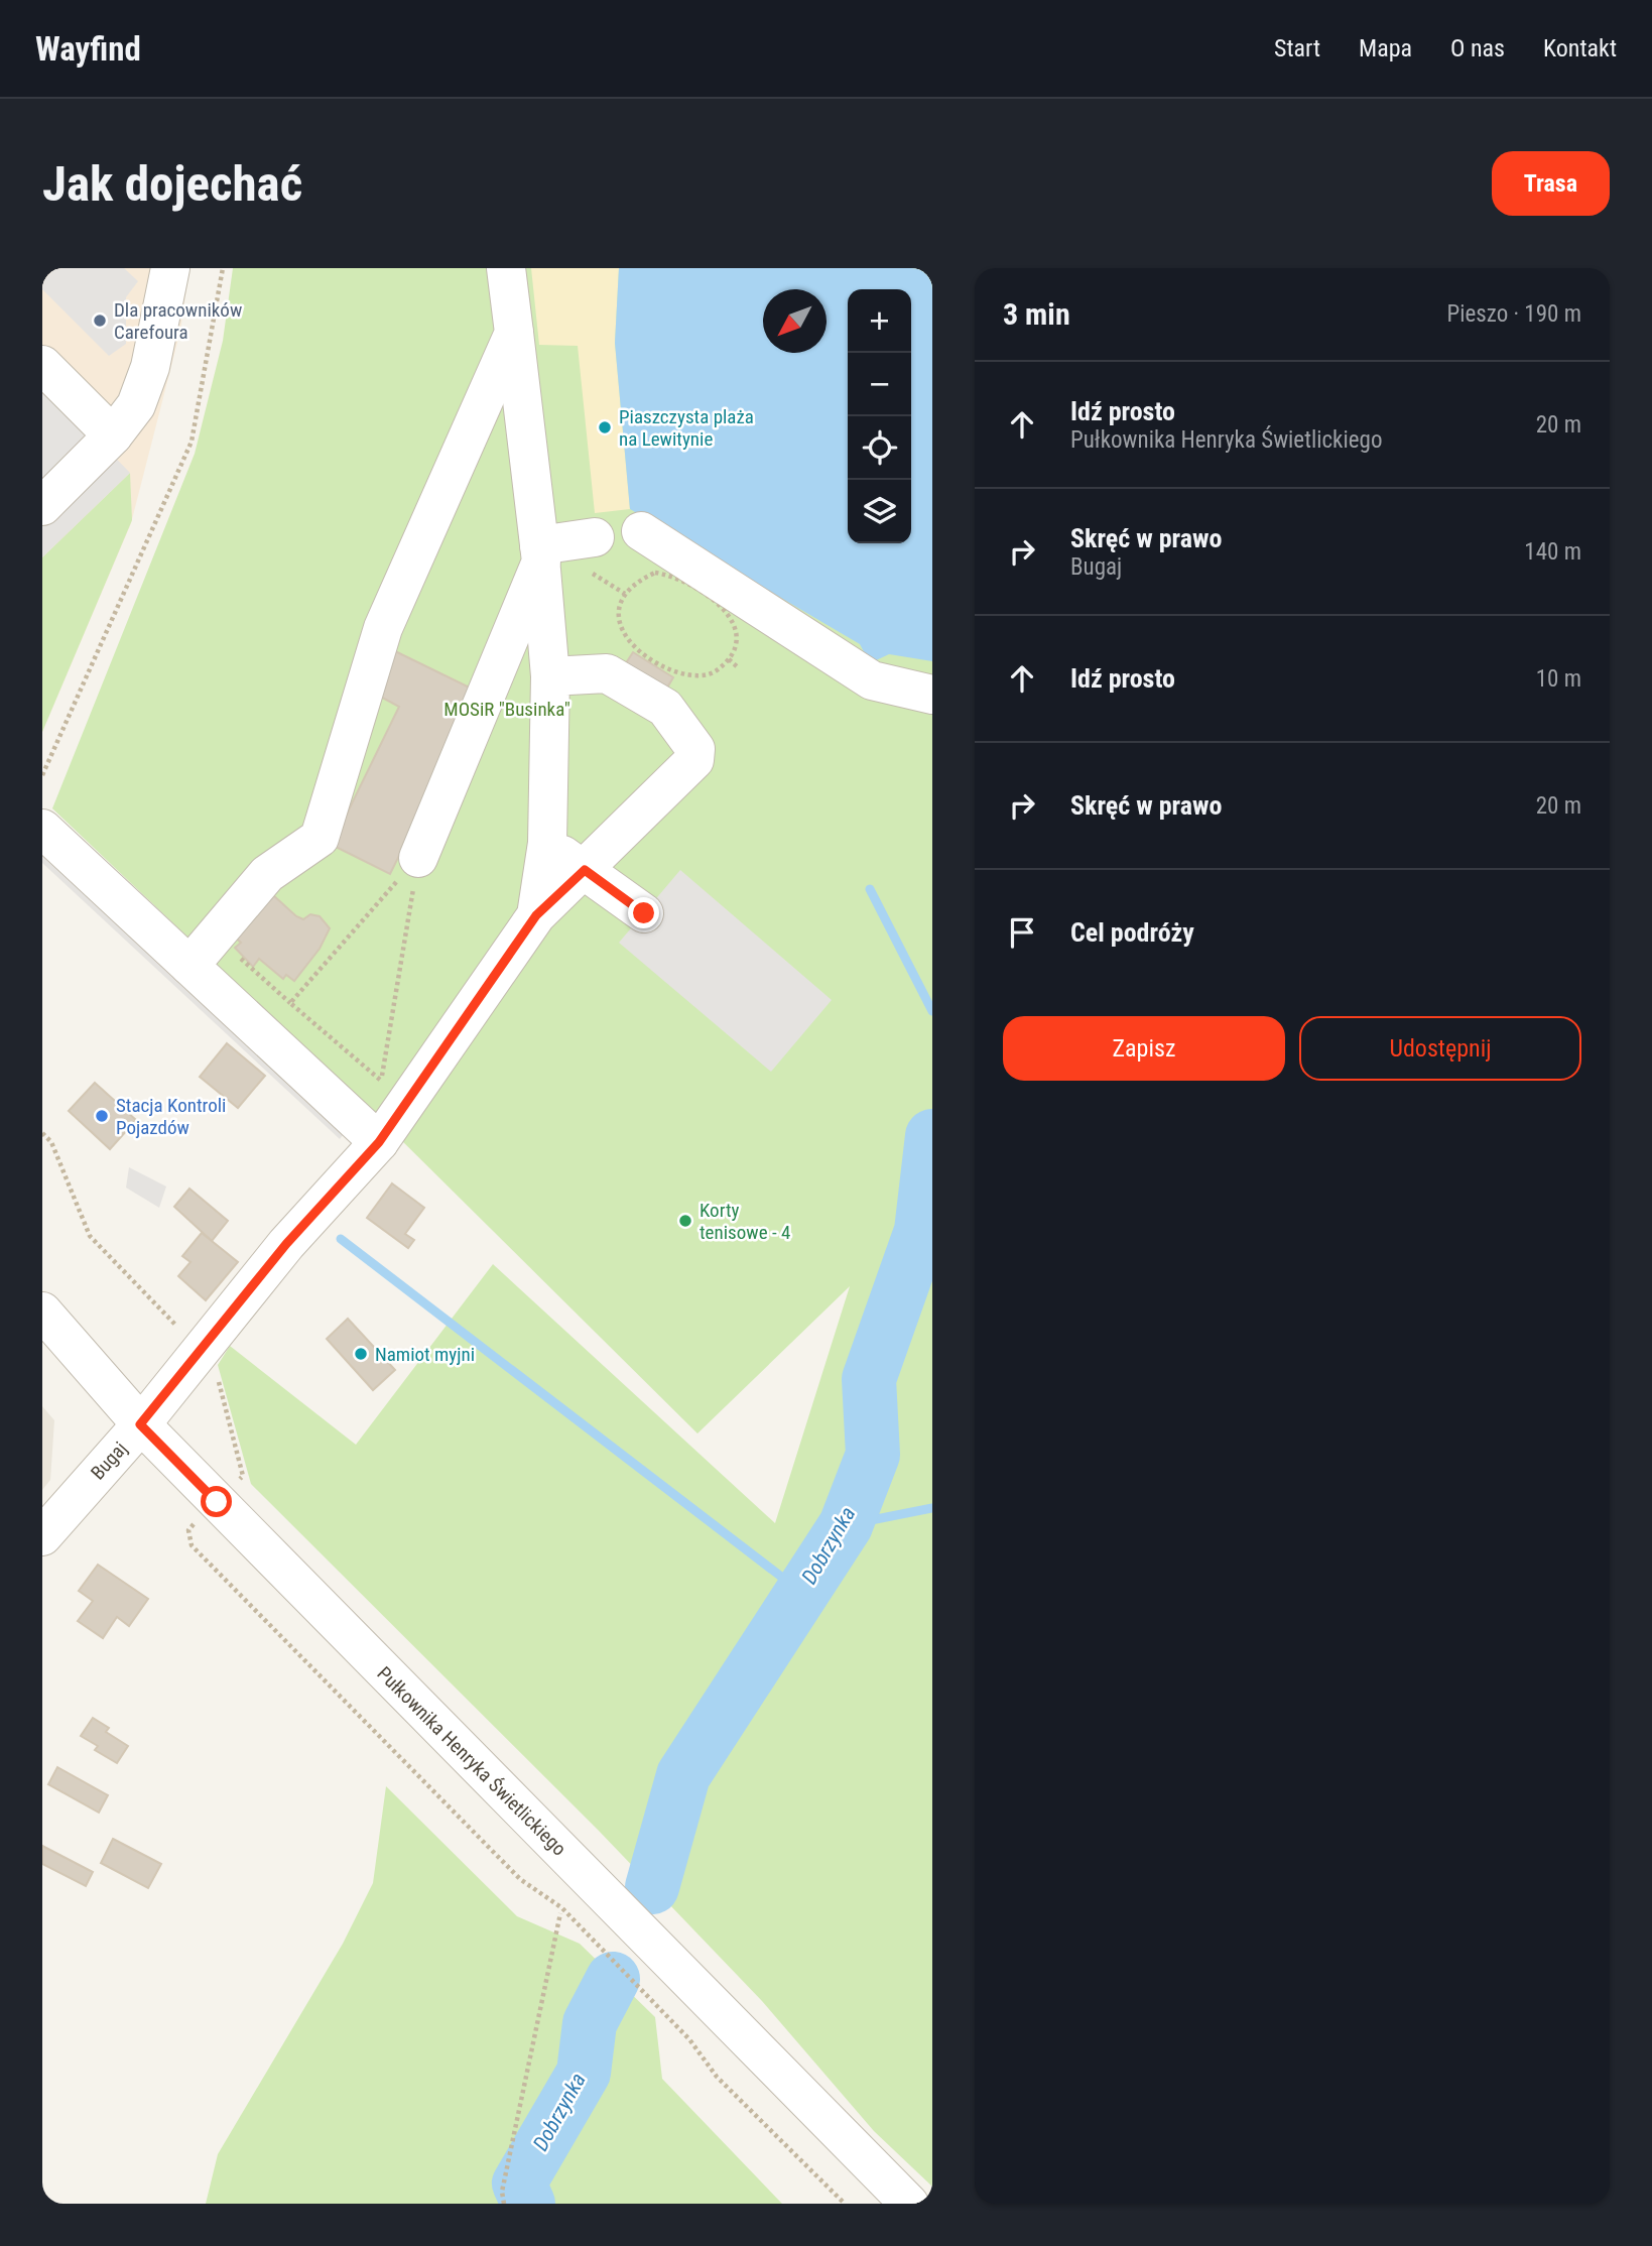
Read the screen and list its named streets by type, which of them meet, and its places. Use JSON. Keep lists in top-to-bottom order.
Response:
{
  "streets": {
    "street": ["Bugaj", "Pułkownika Henryka Świetlickiego"]
  },
  "crossings": [
    ["Bugaj", "Pułkownika Henryka Świetlickiego"]
  ],
  "water": ["Dobrzynka"],
  "parks": ["MOSiR \"Businka\""],
  "places": [
    "Dla pracowników Carefoura",
    "Piaszczysta plaża na Lewitynie",
    "Stacja Kontroli Pojazdów",
    "Korty tenisowe - 4",
    "Namiot myjni"
  ],
  "north": "bottom left",
  "page": {
    "header": "Wayfind",
    "nav": [
      "Start",
      "Mapa",
      "O nas",
      "Kontakt"
    ],
    "buttons": [
      "Trasa",
      ["Zapisz", "Udostępnij"]
    ],
    "title": "Jak dojechać",
    "heading": ["3 min", "Pieszo · 190 m"],
    "map_buttons": ["+", "−"],
    "list": [
      ["Idź prosto", "Pułkownika Henryka Świetlickiego", "20 m"],
      ["Skręć w prawo", "Bugaj", "140 m"],
      ["Idź prosto", "10 m"],
      ["Skręć w prawo", "20 m"],
      "Cel podróży"
    ]
  }
}
